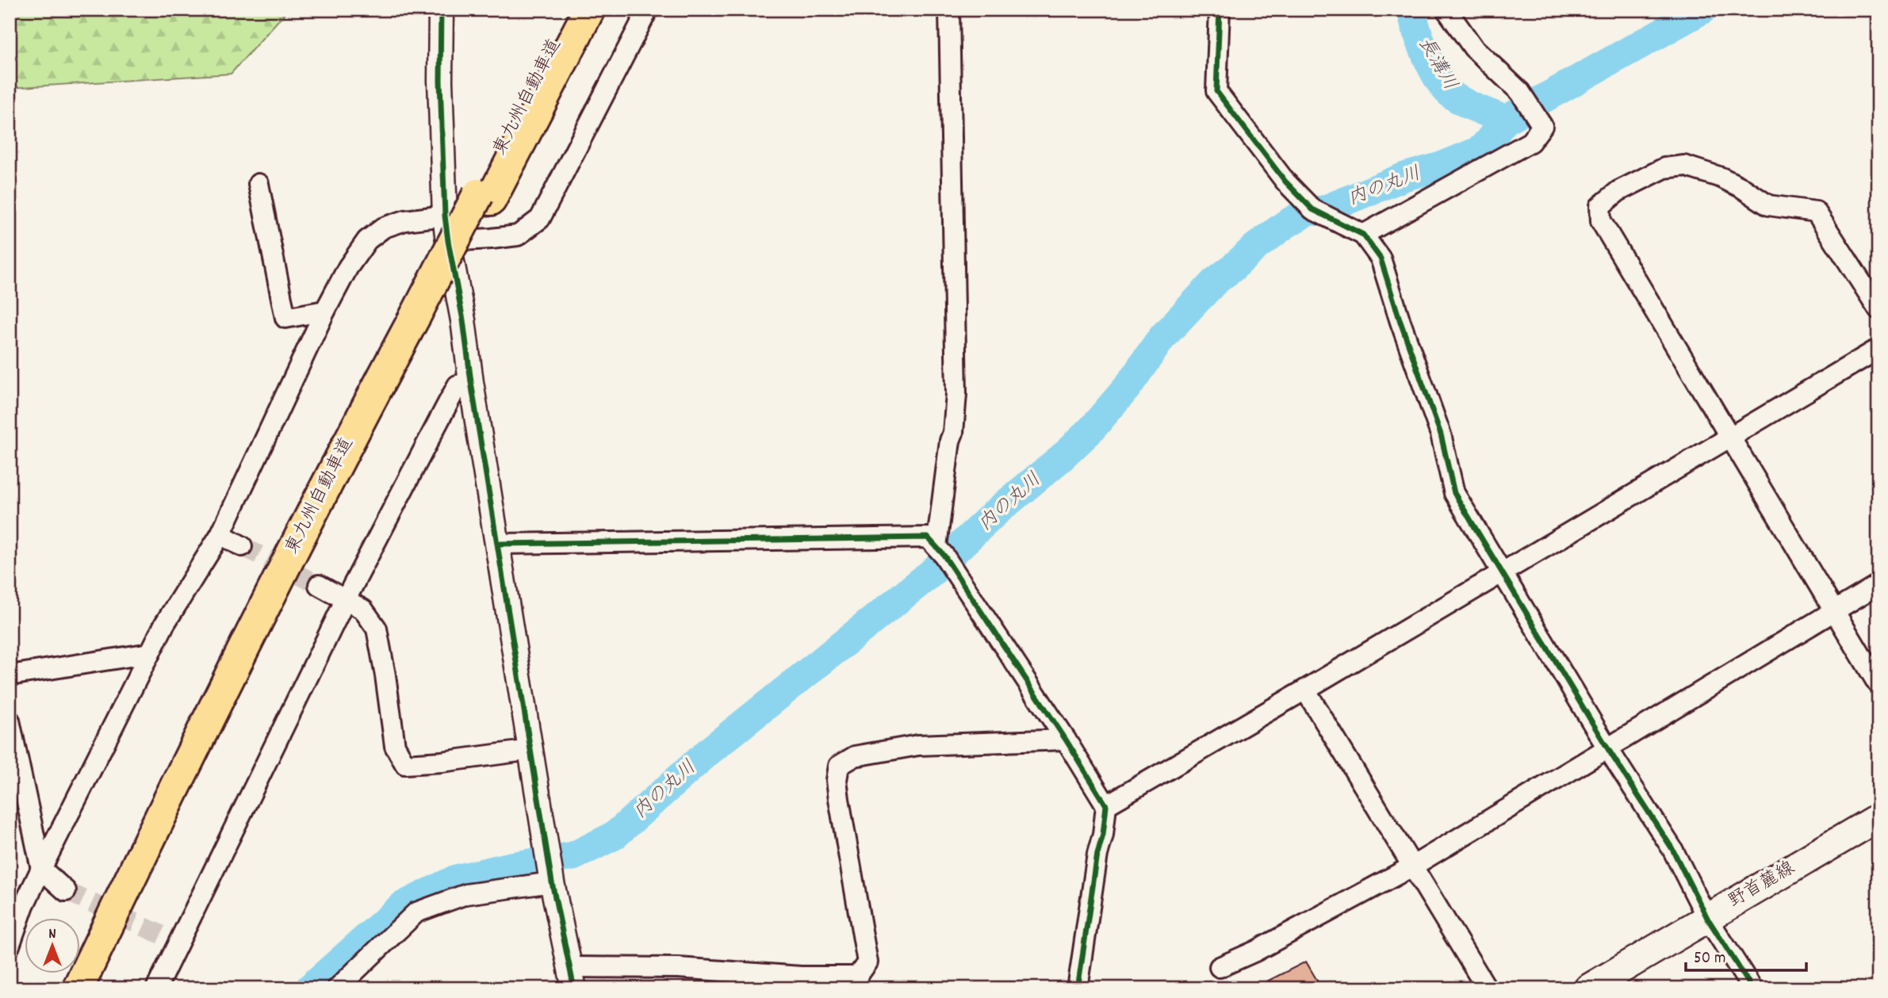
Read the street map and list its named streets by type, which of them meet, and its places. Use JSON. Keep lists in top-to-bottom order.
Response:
{
  "streets": {
    "highway": ["東九州自動車道"],
    "main road": ["野首麓線"]
  },
  "water": ["長溝川", "内の丸川"],
  "scale_bar": "50 m",
  "north": "top"
}
